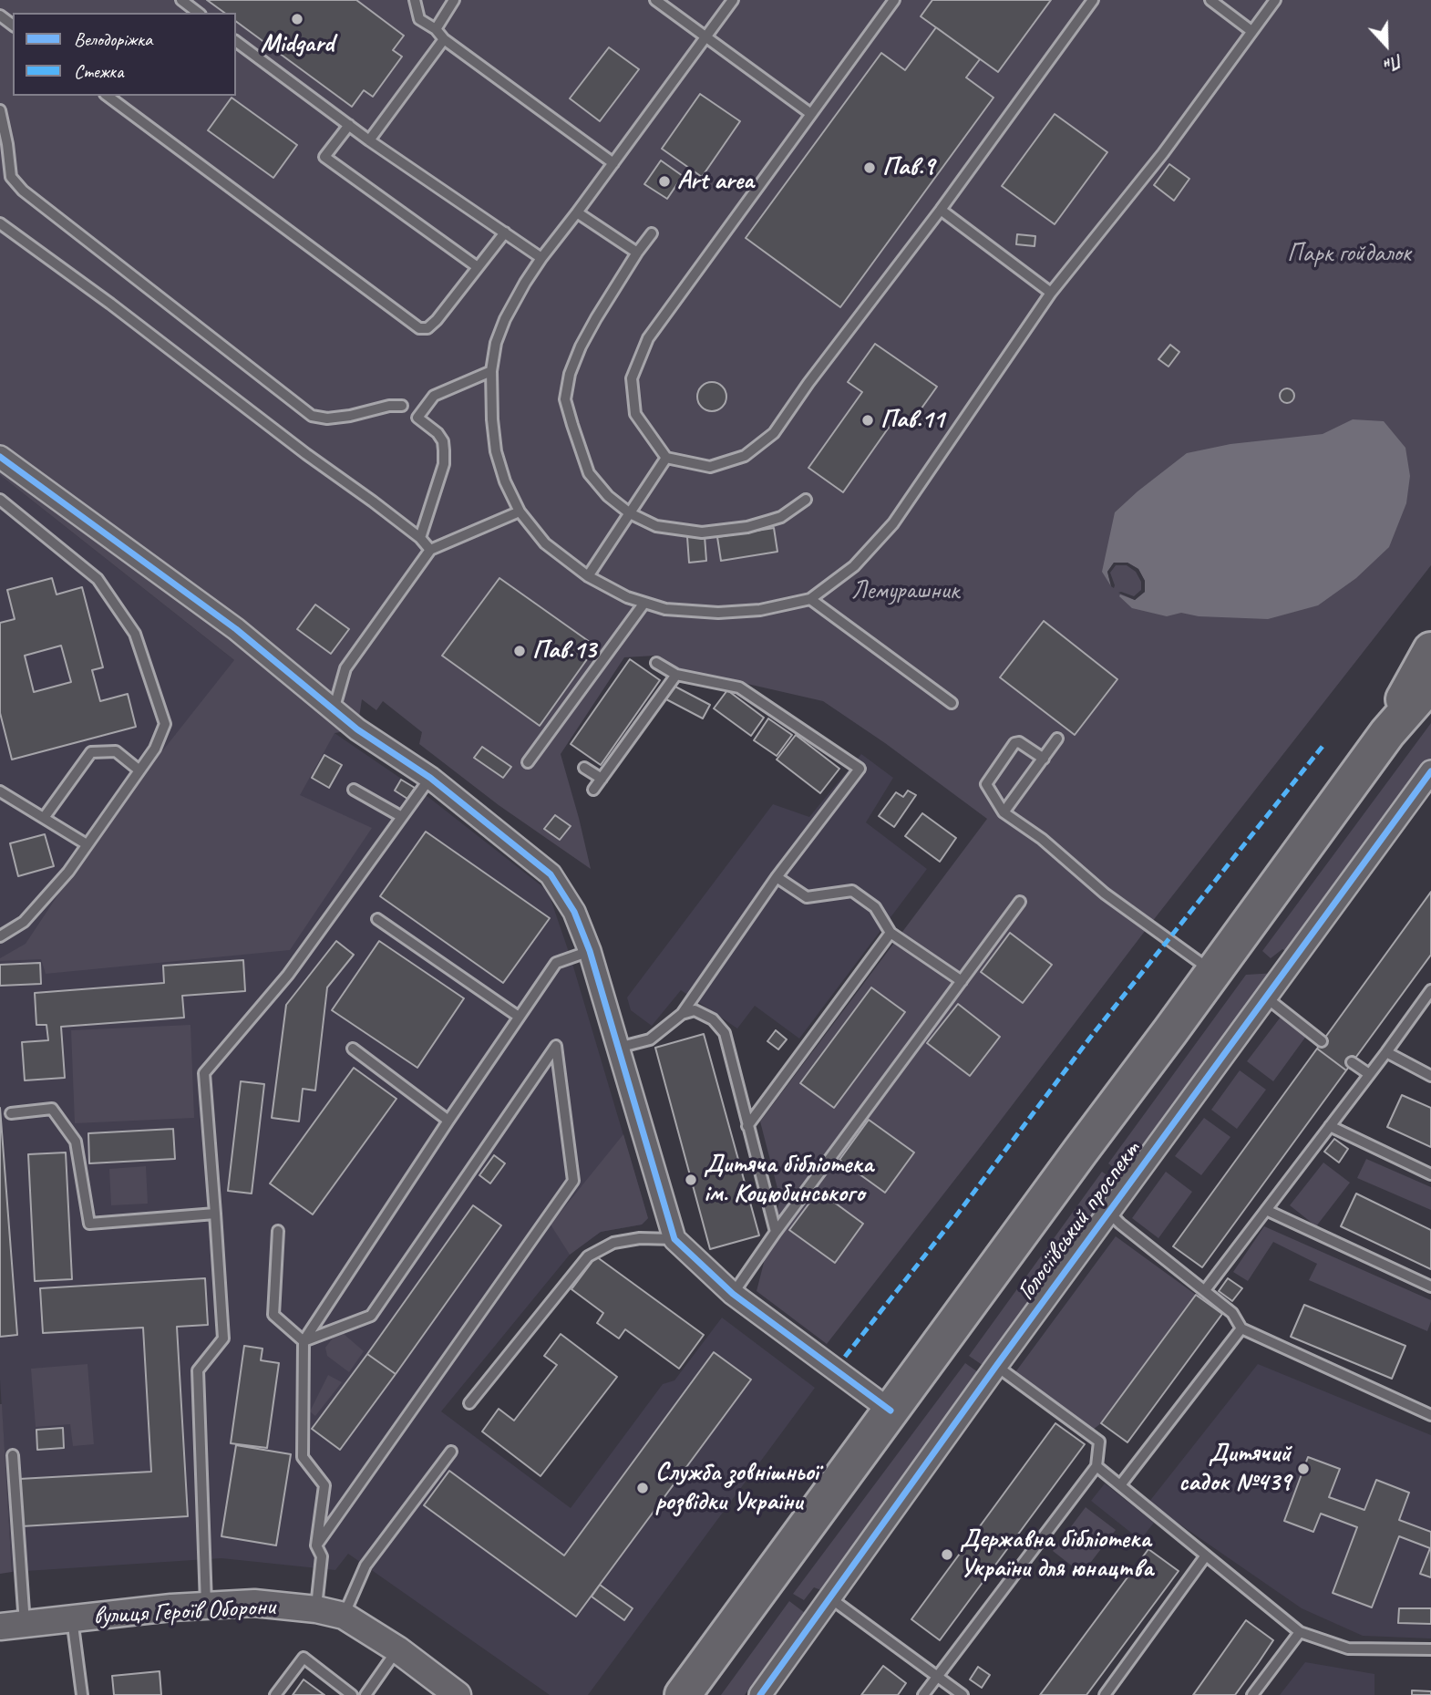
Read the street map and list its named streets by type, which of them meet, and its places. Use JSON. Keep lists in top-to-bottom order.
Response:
{
  "streets": {
    "highway": ["Голосіївський проспект"],
    "street": ["вулиця Героїв Оборони"]
  },
  "parks": ["Парк гойдалок", "Лемурашник"],
  "places": [
    "Midgard",
    "Пав.9",
    "Art area",
    "Пав.11",
    "Пав.13",
    "Дитяча бібліотека ім. Коцюбинського",
    "Дитячий садок №439",
    "Служба зовнішньої розвідки України",
    "Державна бібліотека України для юнацтва"
  ],
  "legend": ["Велодоріжка", "Стежка"],
  "north": "bottom"
}
